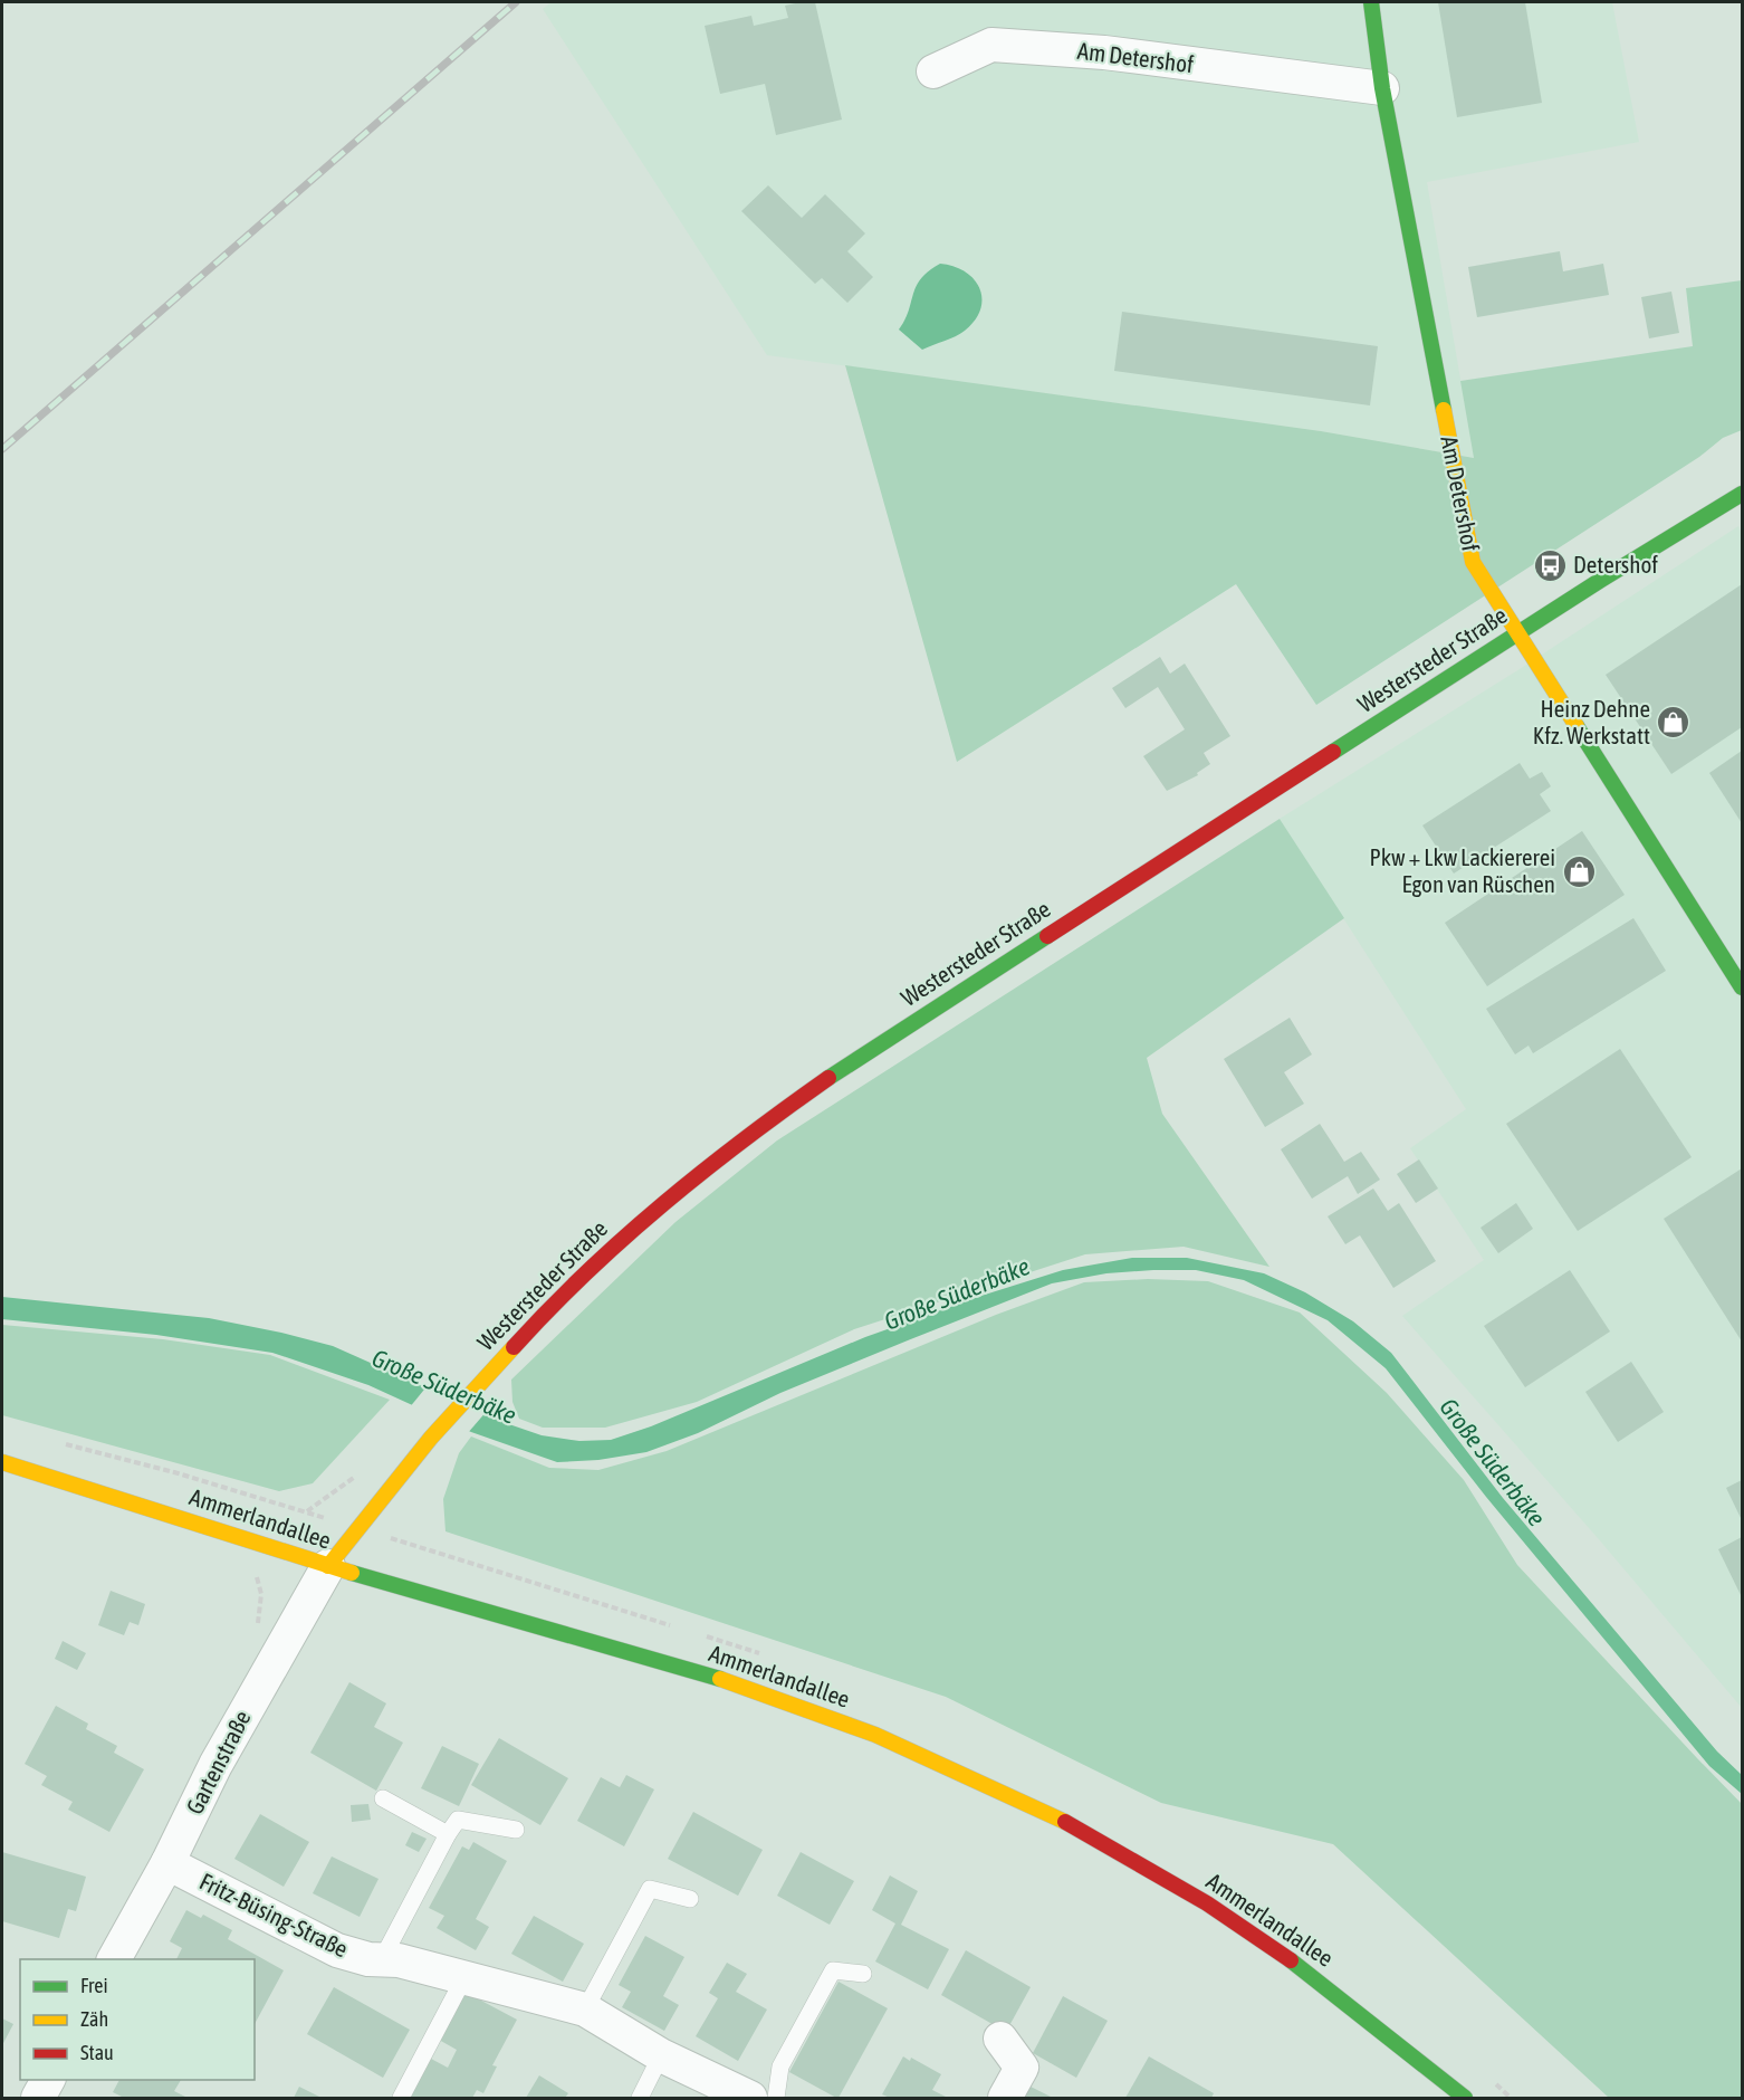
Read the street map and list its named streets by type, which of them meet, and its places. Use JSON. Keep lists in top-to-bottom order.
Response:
{
  "streets": {
    "main road": ["Am Detershof", "Westersteder Straße", "Ammerlandallee"],
    "street": ["Gartenstraße", "Fritz-Büsing-Straße"]
  },
  "crossings": [
    ["Am Detershof", "Westersteder Straße"],
    ["Westersteder Straße", "Ammerlandallee"],
    ["Westersteder Straße", "Gartenstraße"],
    ["Ammerlandallee", "Gartenstraße"],
    ["Gartenstraße", "Fritz-Büsing-Straße"]
  ],
  "water": ["Große Süderbäke"],
  "places": {
    "bus stop": ["Detershof"],
    "shop": ["Heinz Dehne Kfz. Werkstatt", "Pkw + Lkw Lackiererei Egon van Rüschen"]
  },
  "legend": ["Frei", "Zäh", "Stau"]
}
